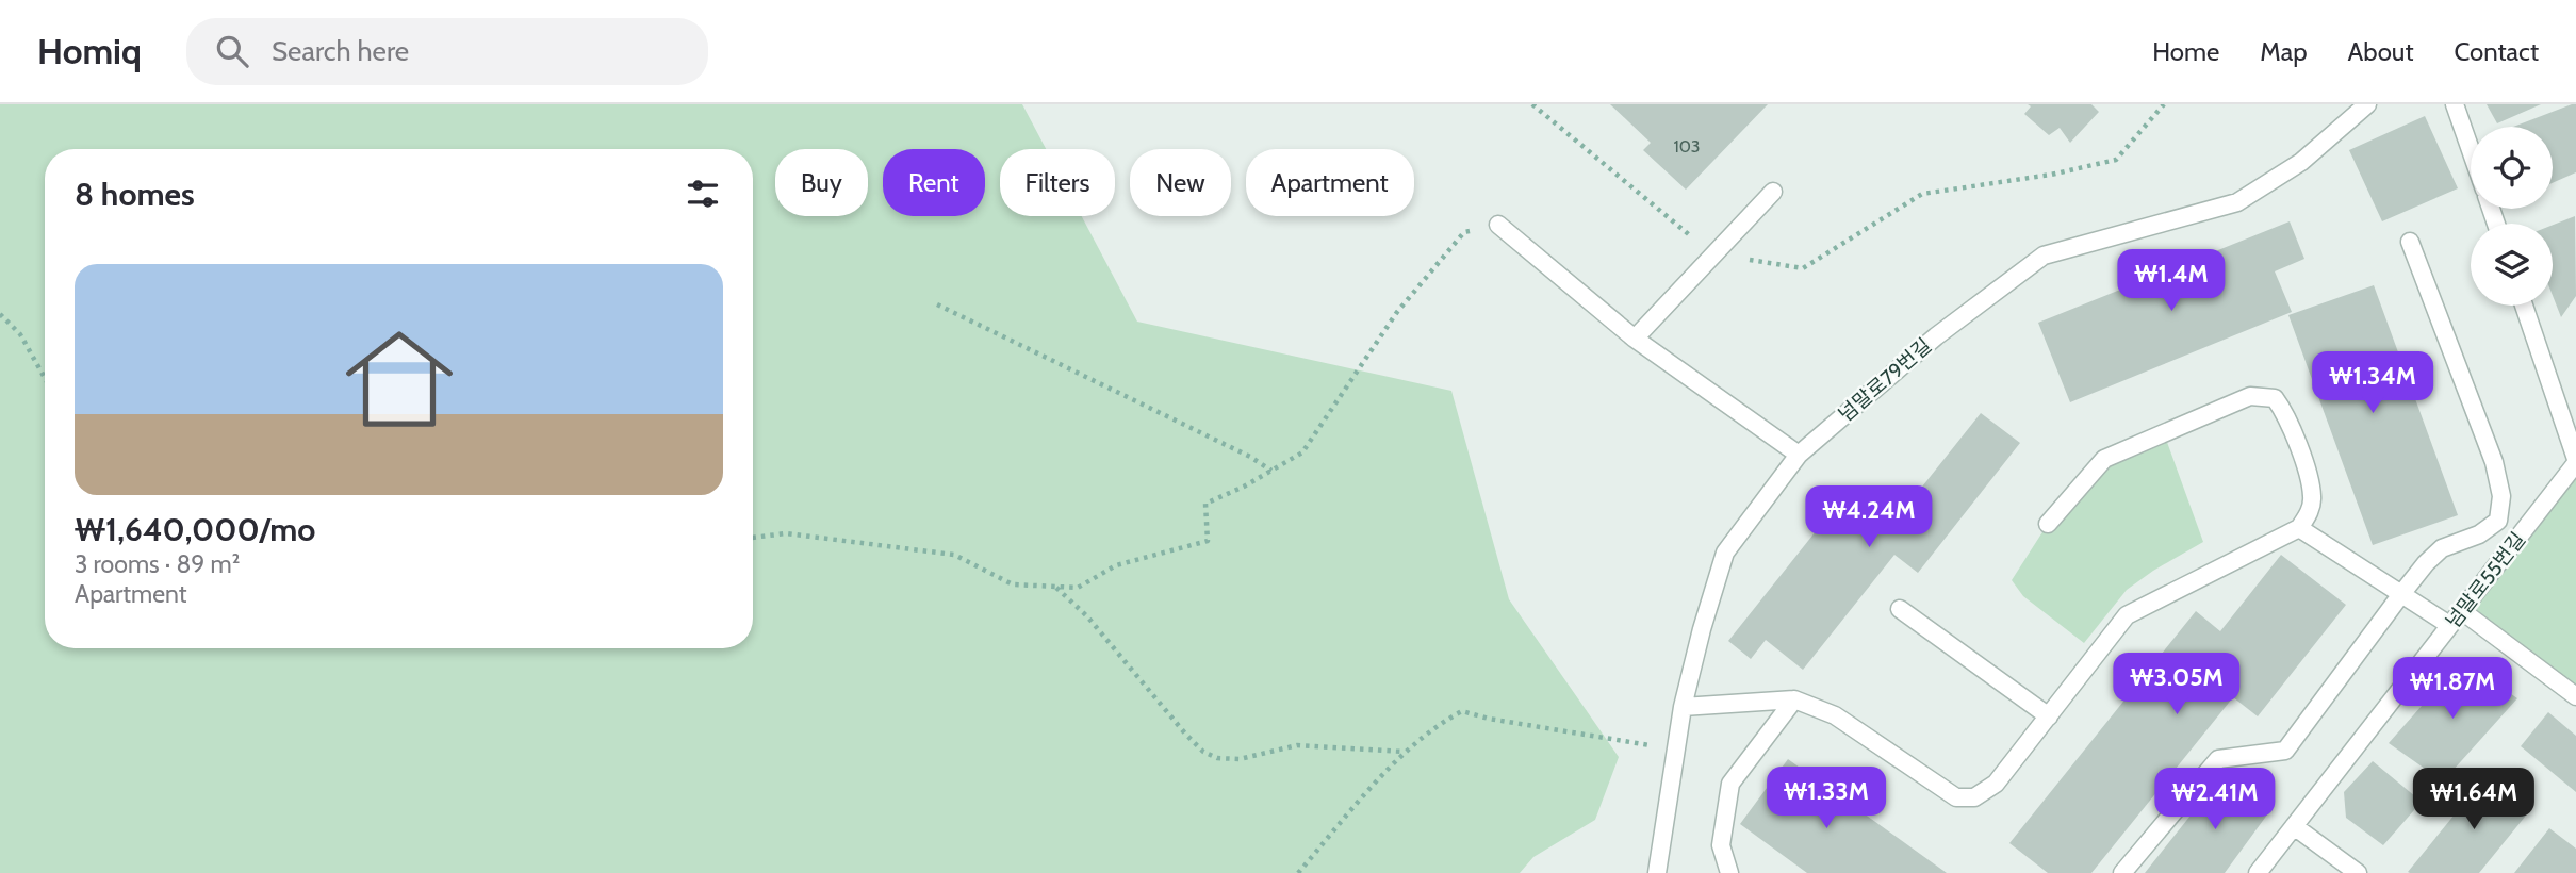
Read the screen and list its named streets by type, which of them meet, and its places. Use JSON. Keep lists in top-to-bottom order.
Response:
{
  "streets": {
    "lane": ["넘말로79번길", "넘말로55번길"]
  },
  "house_numbers": ["103"],
  "page": {
    "header": "Homiq",
    "search": "Search here",
    "nav": [
      "Home",
      "Map",
      "About",
      "Contact"
    ],
    "chip": [
      "Buy",
      "Rent",
      "Filters",
      "New",
      "Apartment"
    ],
    "heading": "8 homes",
    "list": [
      {
        "name": "₩1,640,000/mo",
        "note": "3 rooms · 89 m² · Apartment"
      }
    ],
    "price": [
      "₩1.4M",
      "₩1.34M",
      "₩4.24M",
      "₩3.05M",
      "₩1.87M",
      "₩1.33M",
      "₩2.41M",
      "₩1.64M"
    ]
  }
}
